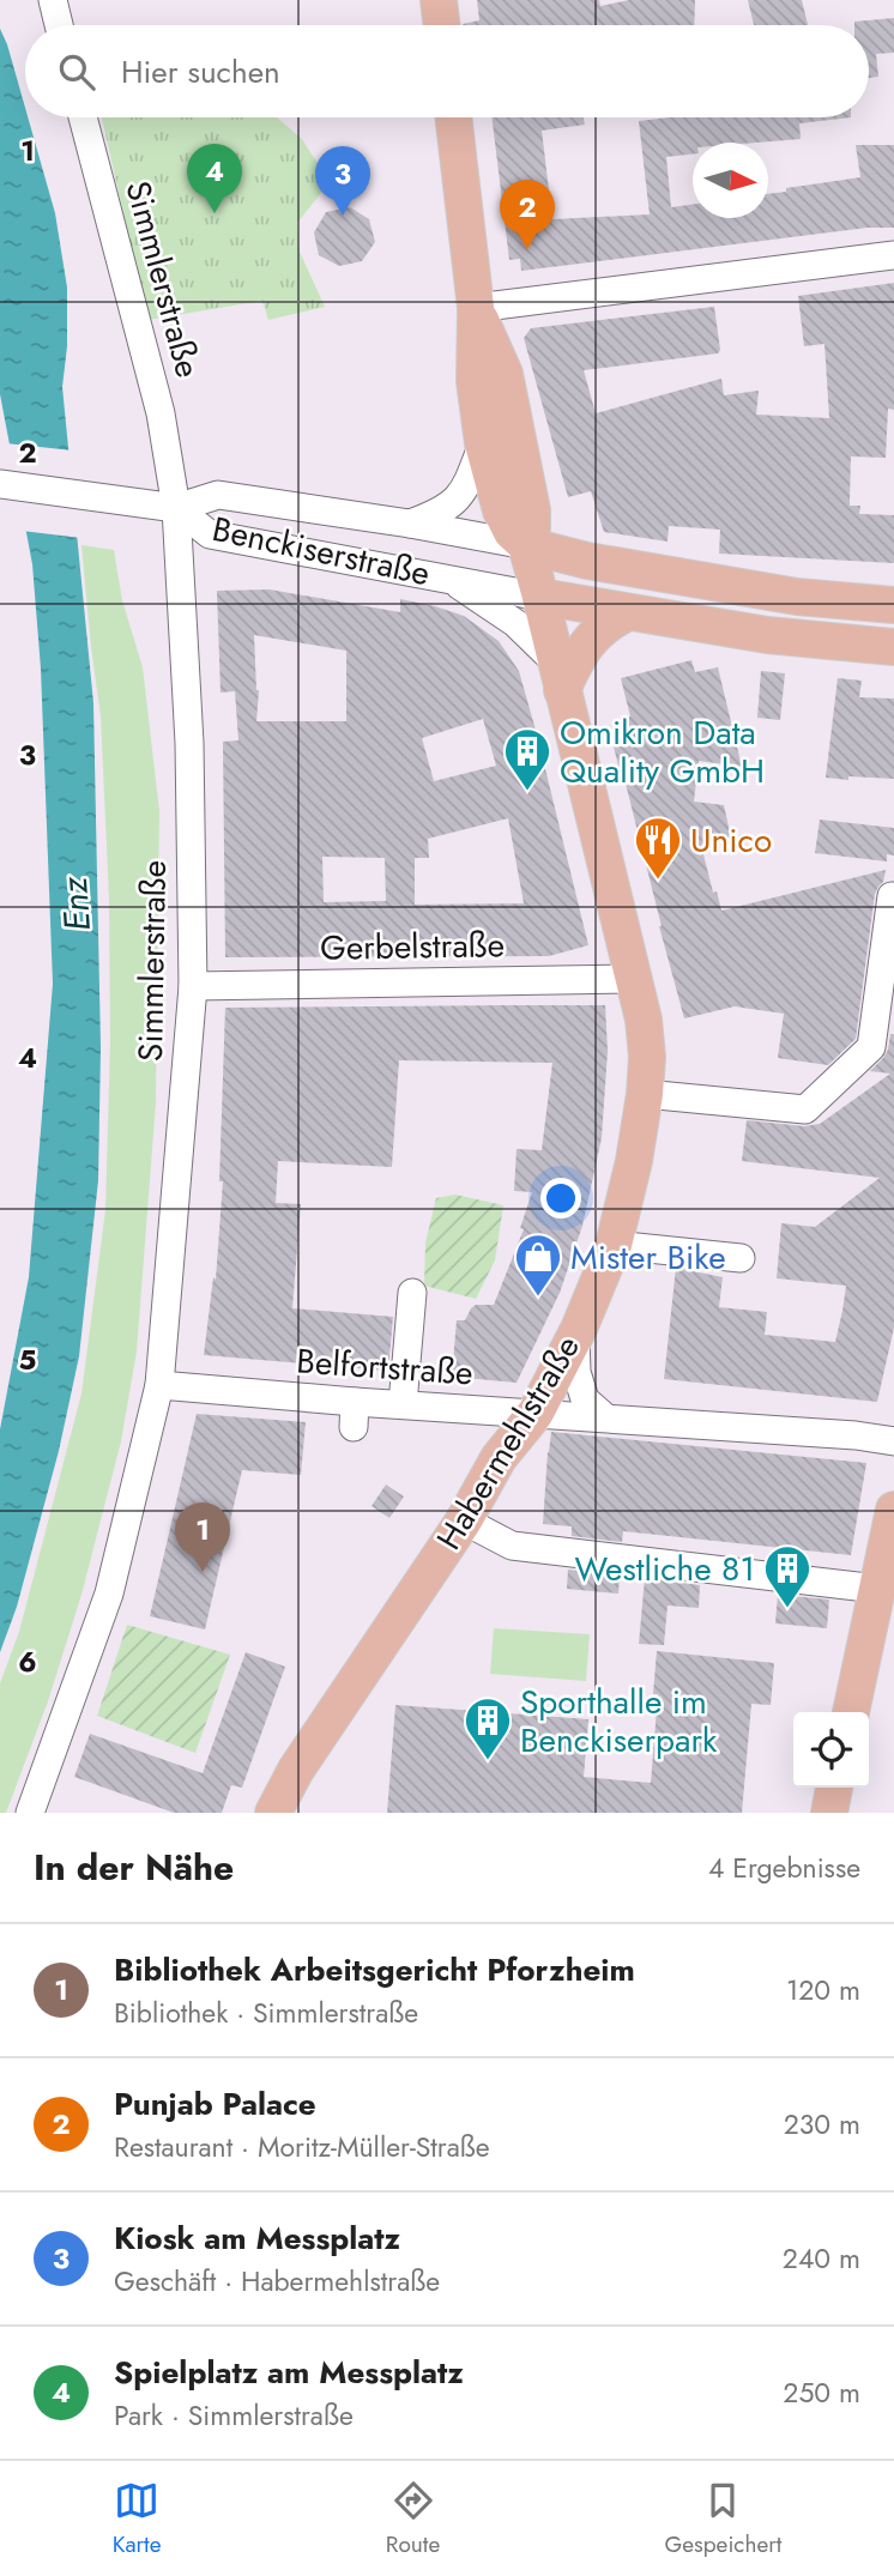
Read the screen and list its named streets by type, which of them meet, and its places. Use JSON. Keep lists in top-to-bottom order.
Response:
{
  "streets": {
    "main road": ["Benckiserstraße", "Habermehlstraße"],
    "street": ["Simmlerstraße", "Gerbelstraße", "Belfortstraße"]
  },
  "crossings": [
    ["Simmlerstraße", "Benckiserstraße"],
    ["Simmlerstraße", "Gerbelstraße"],
    ["Simmlerstraße", "Belfortstraße"],
    ["Benckiserstraße", "Habermehlstraße"],
    ["Gerbelstraße", "Habermehlstraße"],
    ["Belfortstraße", "Habermehlstraße"]
  ],
  "water": ["Enz"],
  "places": {
    "building": ["Omikron Data Quality GmbH", "Westliche 81", "Sporthalle im Benckiserpark"],
    "restaurant": ["Unico"],
    "shop": ["Mister Bike"]
  },
  "north": "right",
  "page": {
    "search": "Hier suchen",
    "pins": [
      "4",
      "3",
      "2",
      "1"
    ],
    "heading": ["In der Nähe", "4 Ergebnisse"],
    "list": [
      {
        "mark": "1",
        "name": "Bibliothek Arbeitsgericht Pforzheim",
        "note": "Bibliothek · Simmlerstraße",
        "value": "120 m"
      },
      {
        "mark": "2",
        "name": "Punjab Palace",
        "note": "Restaurant · Moritz-Müller-Straße",
        "value": "230 m"
      },
      {
        "mark": "3",
        "name": "Kiosk am Messplatz",
        "note": "Geschäft · Habermehlstraße",
        "value": "240 m"
      },
      {
        "mark": "4",
        "name": "Spielplatz am Messplatz",
        "note": "Park · Simmlerstraße",
        "value": "250 m"
      }
    ],
    "nav": ["Karte", "Route", "Gespeichert"]
  },
  "grid": {
    "rows": [
      "1",
      "2",
      "3",
      "4",
      "5",
      "6"
    ]
  }
}
